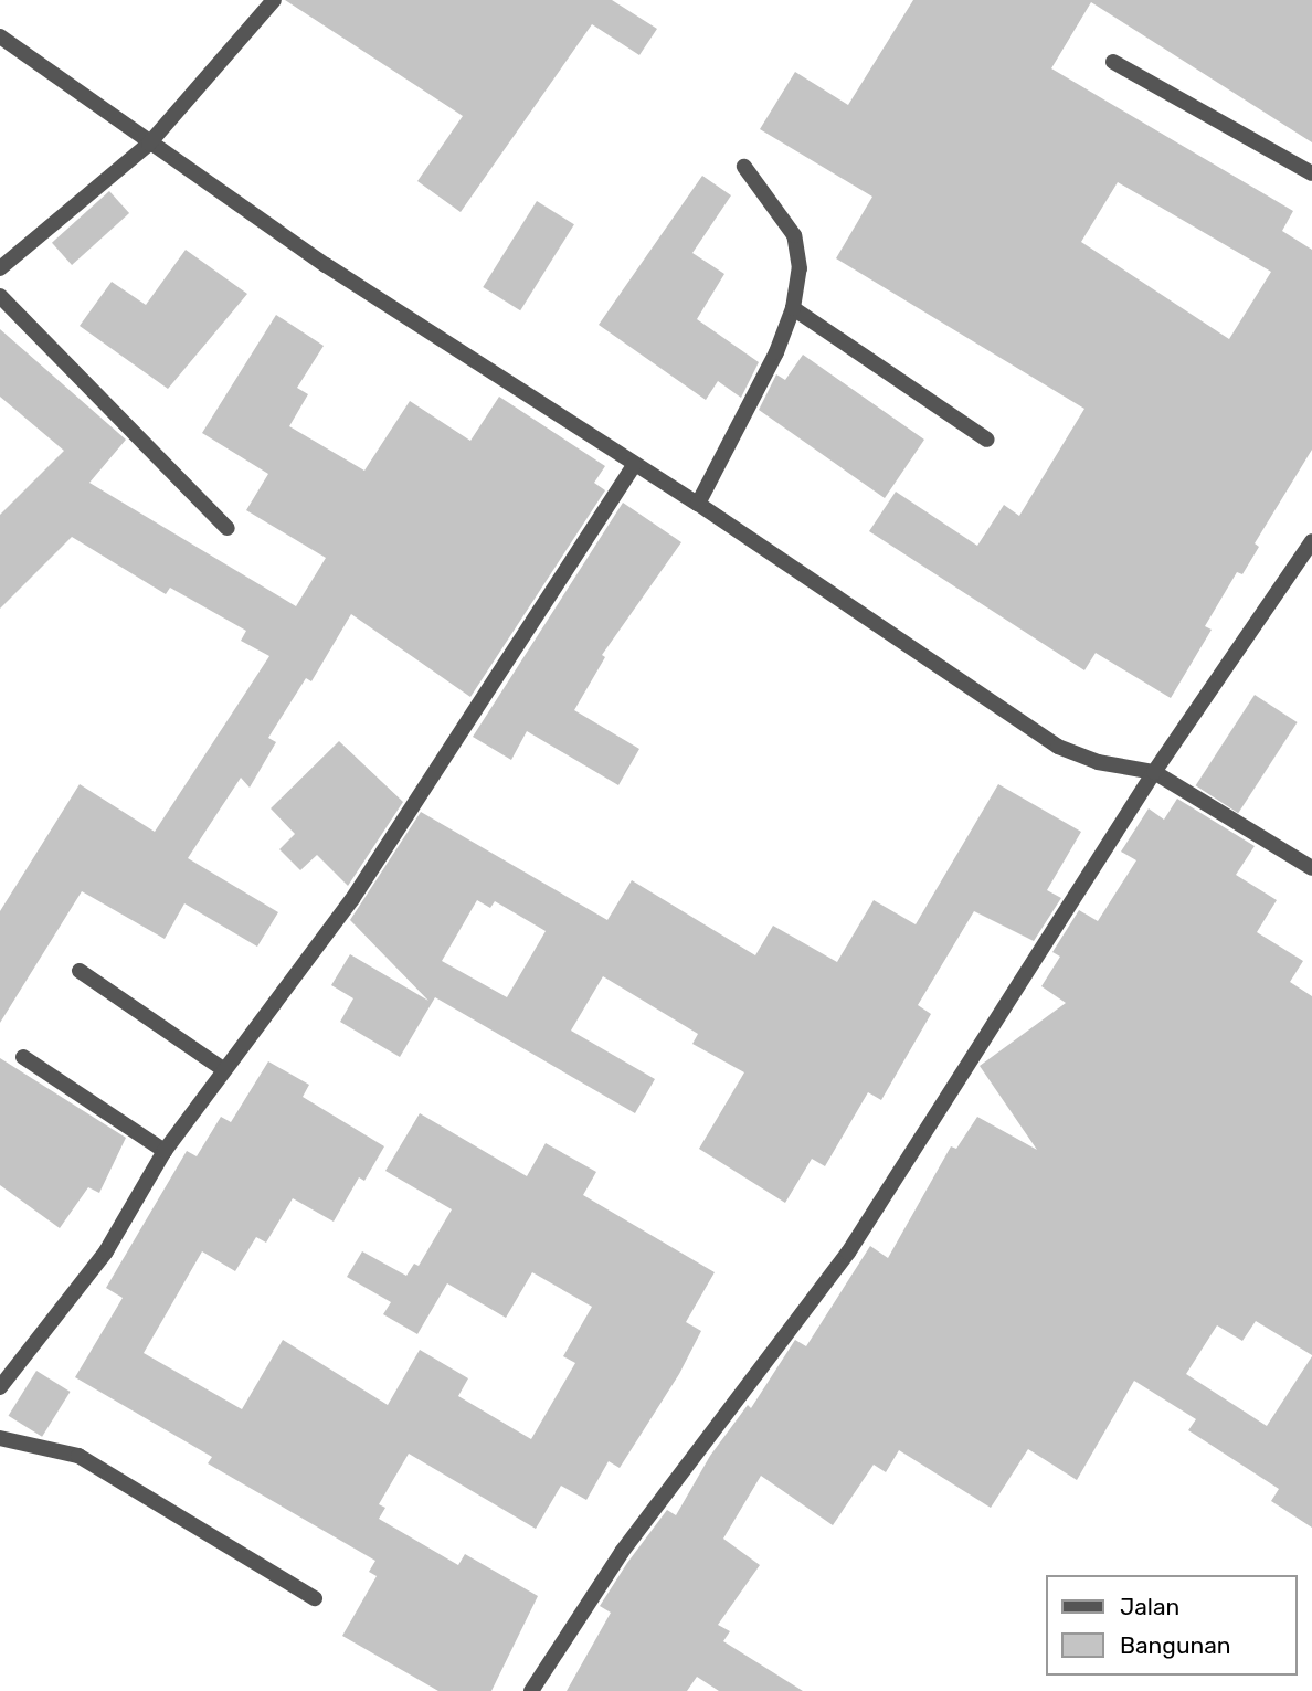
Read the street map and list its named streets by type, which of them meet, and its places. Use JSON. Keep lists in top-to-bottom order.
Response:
{
  "legend": ["Jalan", "Bangunan"]
}
